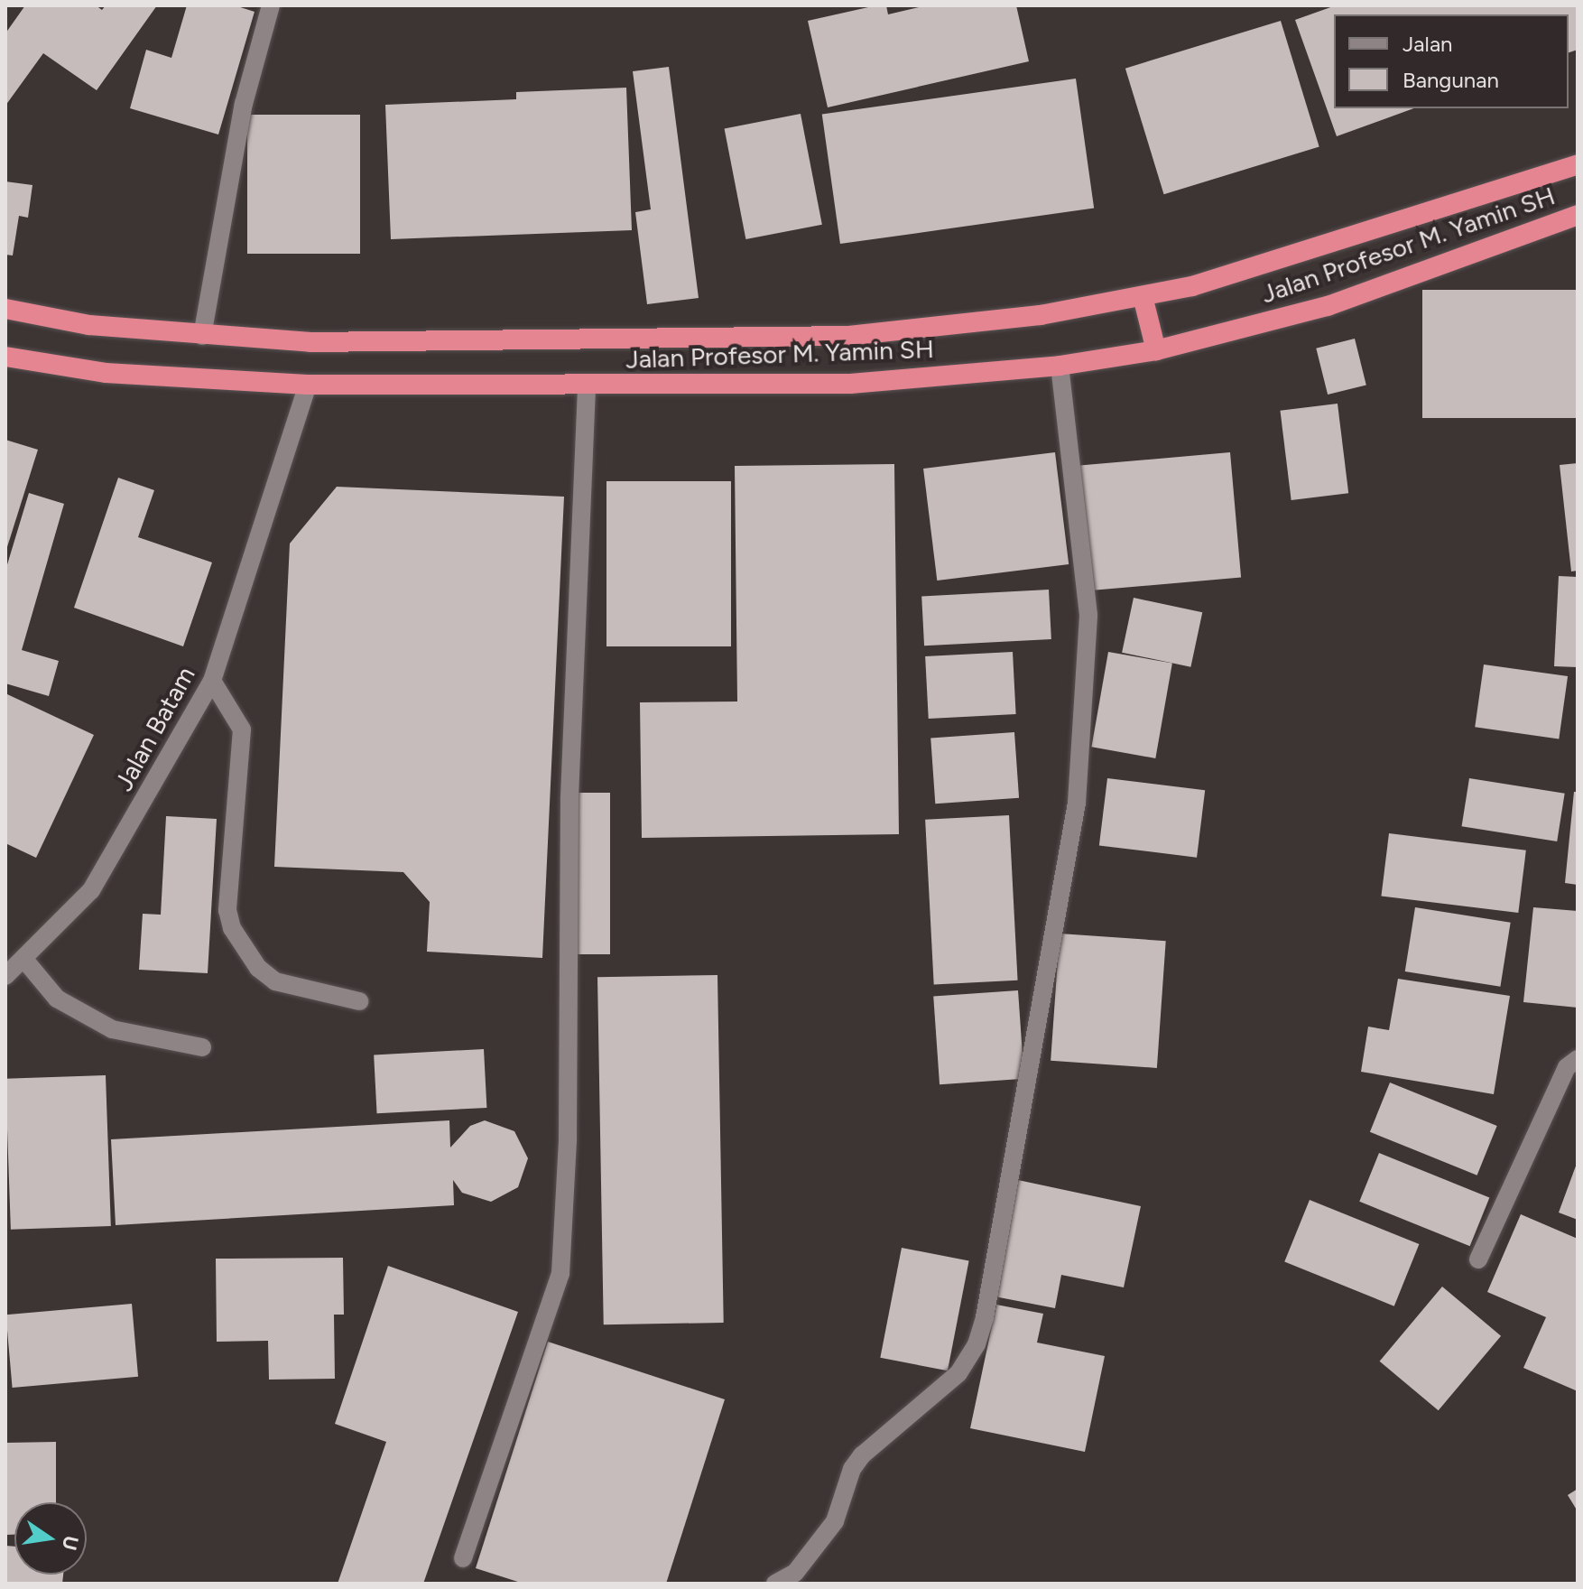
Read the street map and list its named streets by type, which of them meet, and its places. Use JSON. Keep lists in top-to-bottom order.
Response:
{
  "streets": {
    "highway": ["Jalan Profesor M. Yamin SH"],
    "street": ["Jalan Batam"]
  },
  "crossings": [
    ["Jalan Profesor M. Yamin SH", "Jalan Batam"]
  ],
  "legend": ["Jalan", "Bangunan"],
  "north": "right"
}
